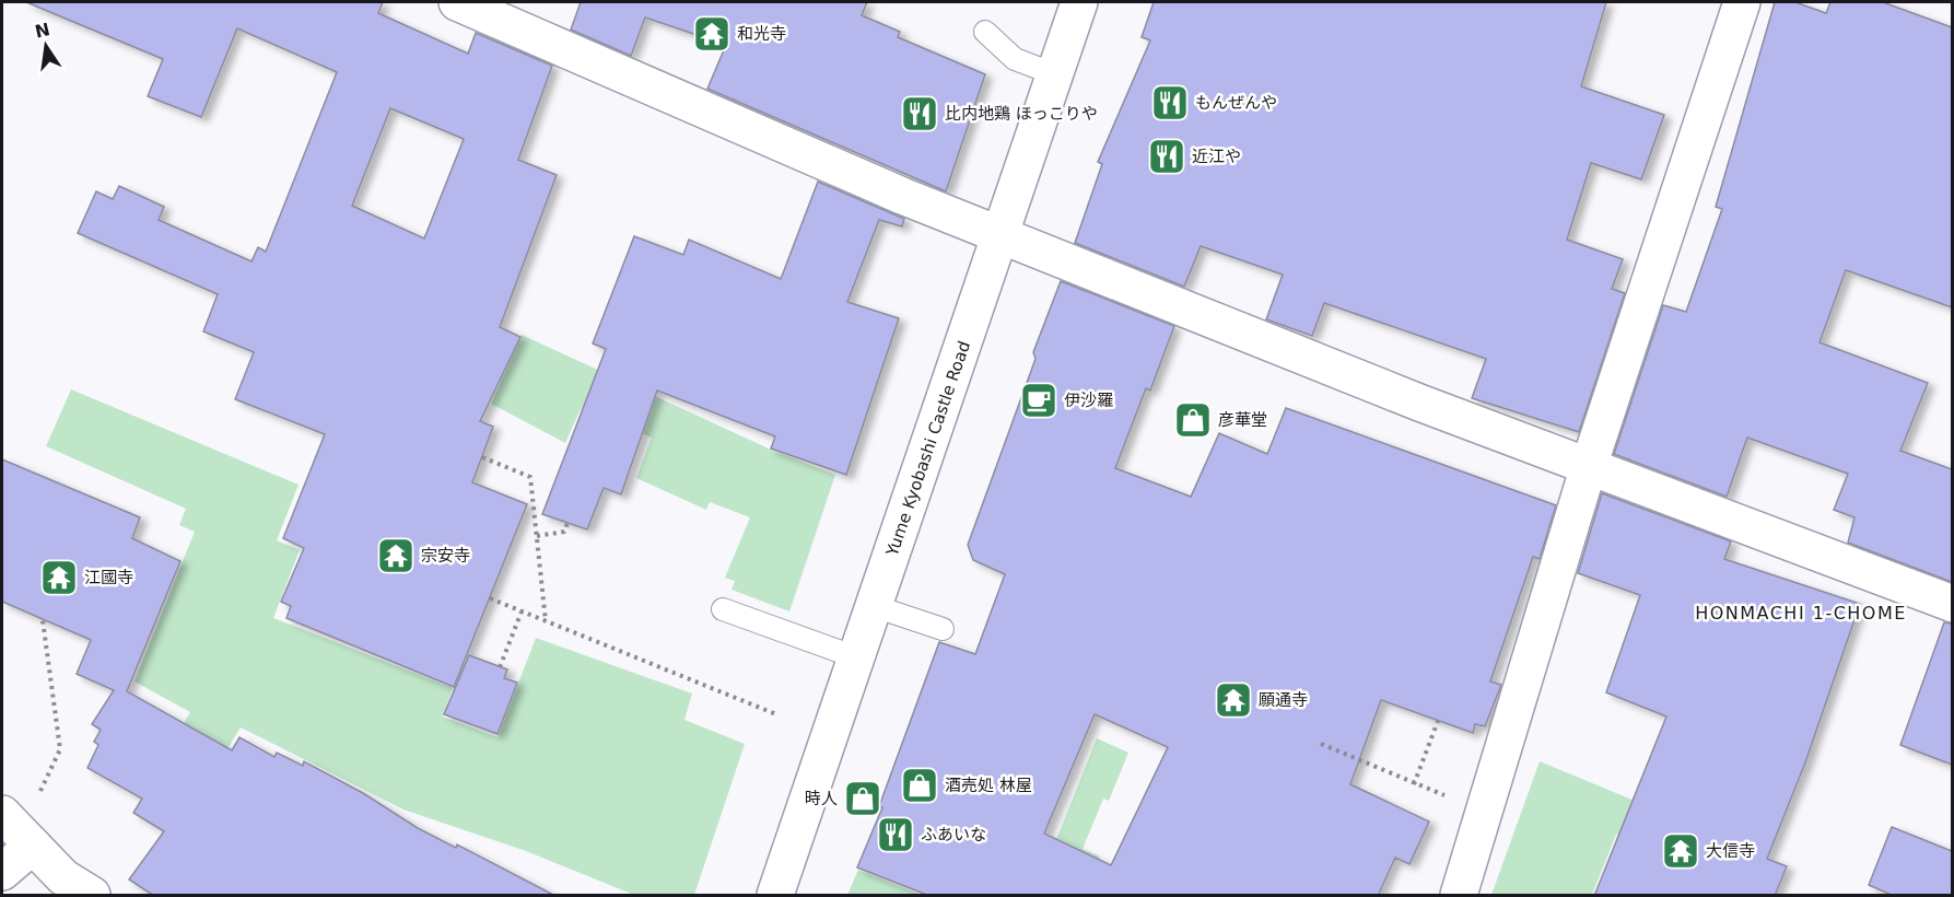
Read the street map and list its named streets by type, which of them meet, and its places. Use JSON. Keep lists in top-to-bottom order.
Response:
{
  "streets": {
    "street": ["Yume Kyobashi Castle Road"]
  },
  "districts": ["HONMACHI 1-CHOME"],
  "places": {
    "temple": [
      "和光寺",
      "宗安寺",
      "江國寺",
      "願通寺",
      "大信寺"
    ],
    "restaurant": [
      "もんぜんや",
      "比内地鶏 ほっこりや",
      "近江や",
      "ふあいな"
    ],
    "cafe": ["伊沙羅"],
    "shop": ["彦華堂", "酒売処 林屋", "時人"]
  },
  "north": "top"
}
